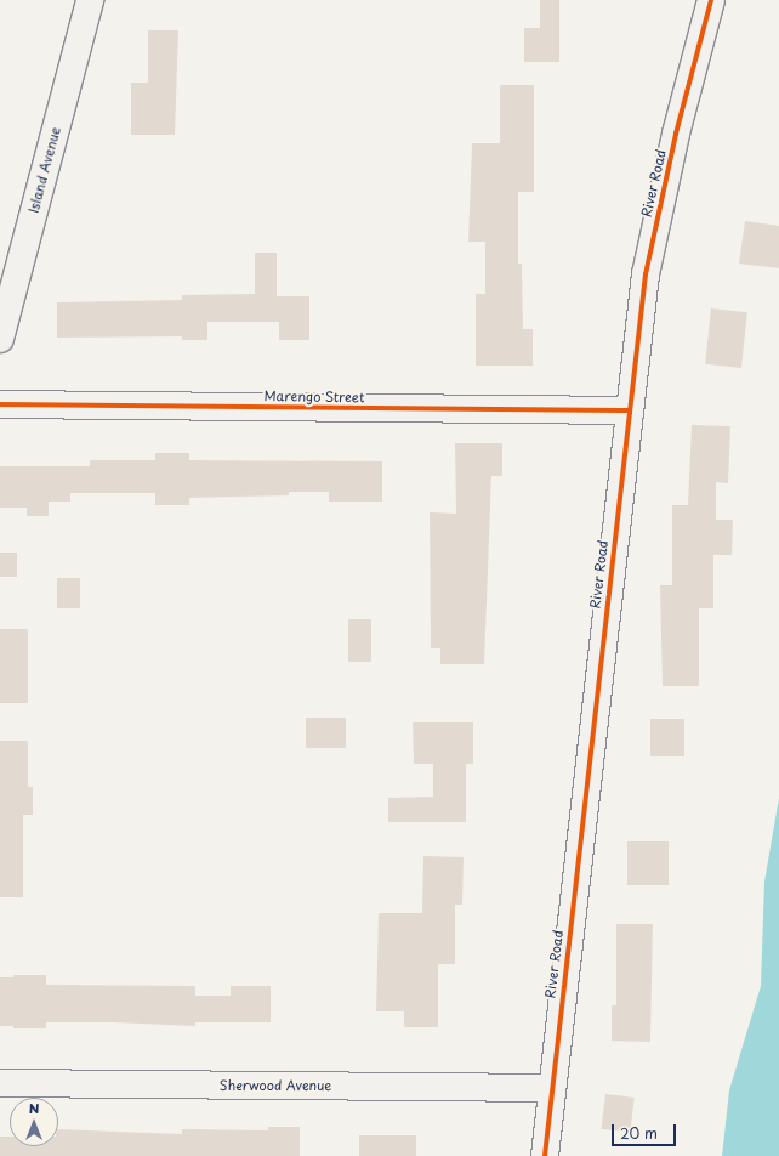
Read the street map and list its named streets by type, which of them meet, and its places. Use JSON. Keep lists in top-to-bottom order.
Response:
{
  "streets": {
    "street": [
      "Island Avenue",
      "River Road",
      "Marengo Street",
      "Sherwood Avenue"
    ]
  },
  "crossings": [
    ["River Road", "Marengo Street"],
    ["River Road", "Sherwood Avenue"]
  ],
  "scale_bar": "20 m",
  "north": "top"
}
